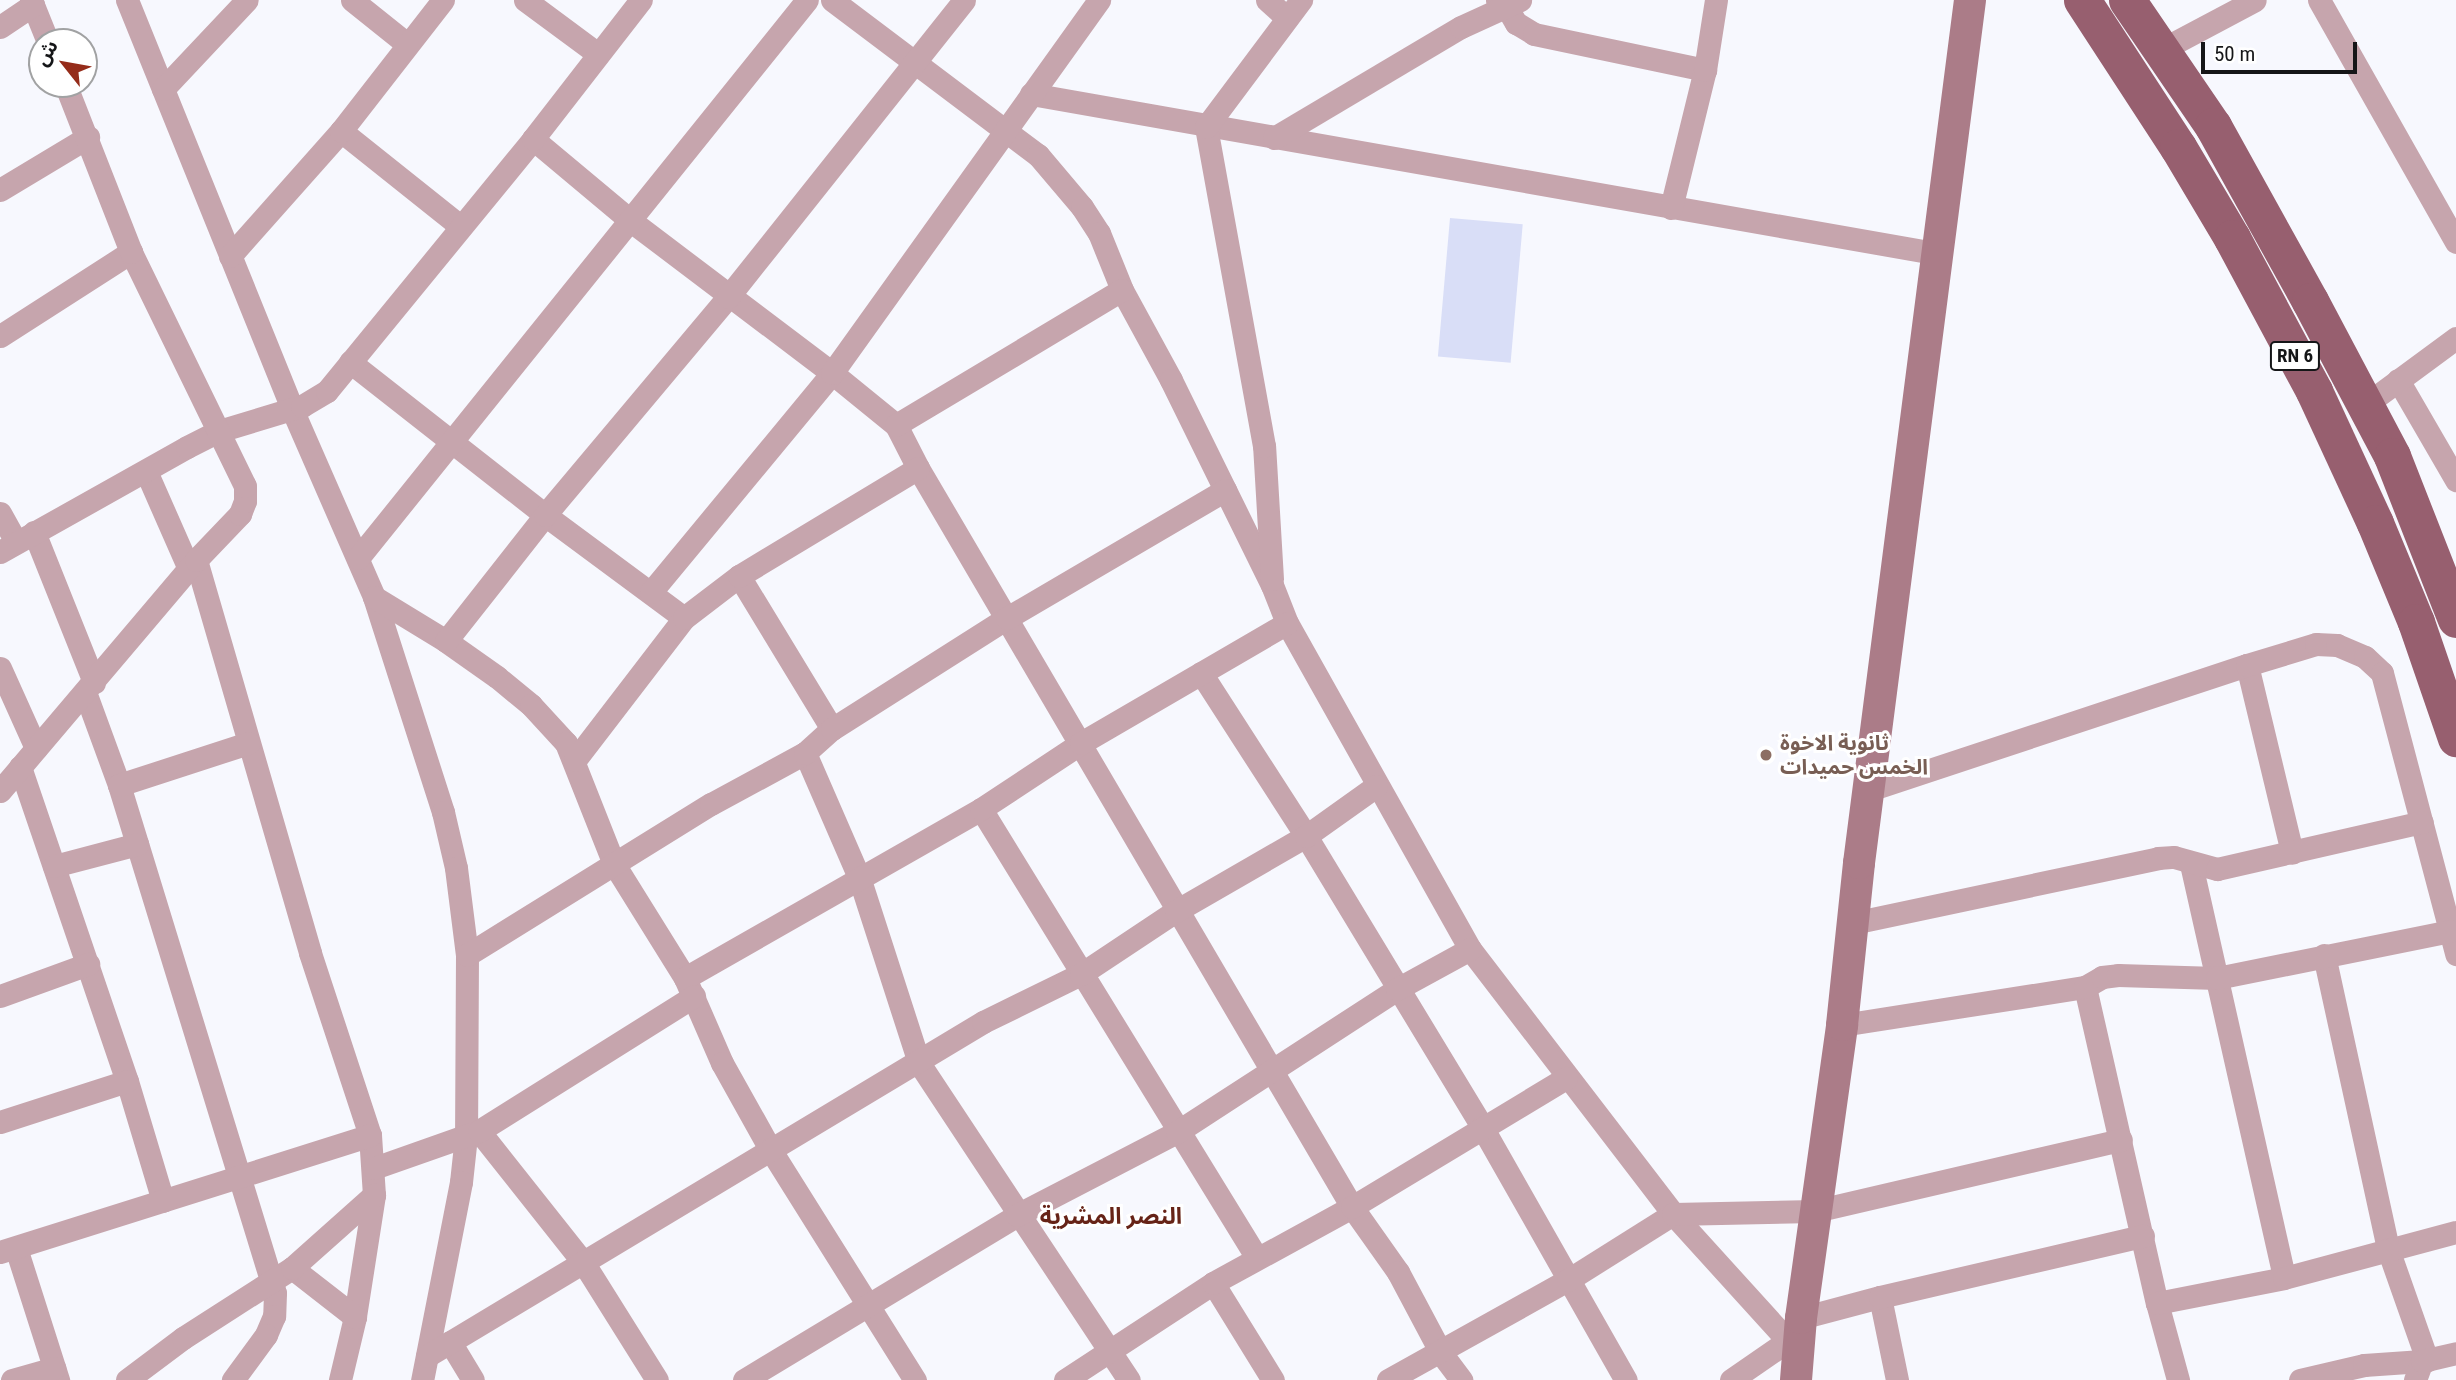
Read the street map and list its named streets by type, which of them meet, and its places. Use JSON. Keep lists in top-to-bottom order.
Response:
{
  "streets": {
    "main road": ["RN 6"]
  },
  "districts": ["النصر المشرية"],
  "places": ["ثانوية الاخوة الخمس حميدات"],
  "scale_bar": "50 m",
  "north": "top left"
}
